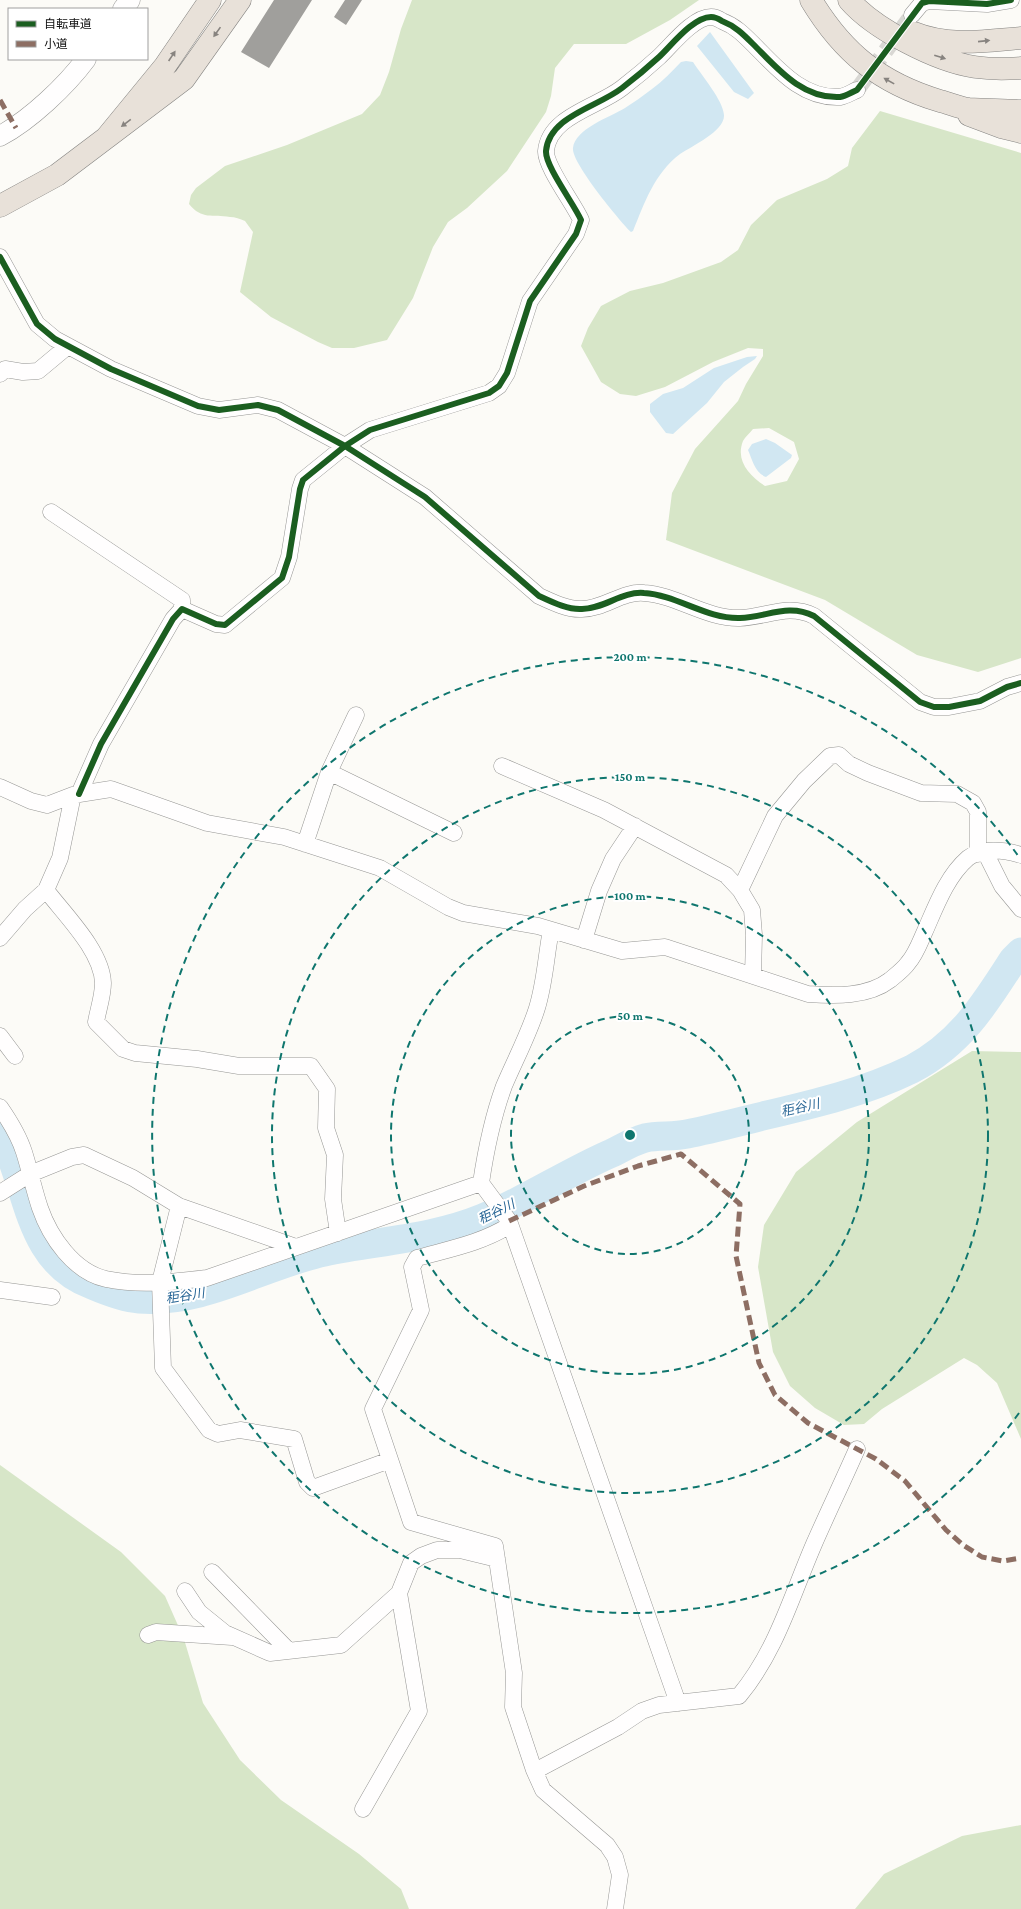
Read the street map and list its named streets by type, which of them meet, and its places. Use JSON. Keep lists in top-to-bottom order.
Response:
{
  "water": ["秬谷川"],
  "legend": ["自転車道", "小道"],
  "rings": [
    "200 m",
    "150 m",
    "100 m",
    "50 m"
  ]
}
